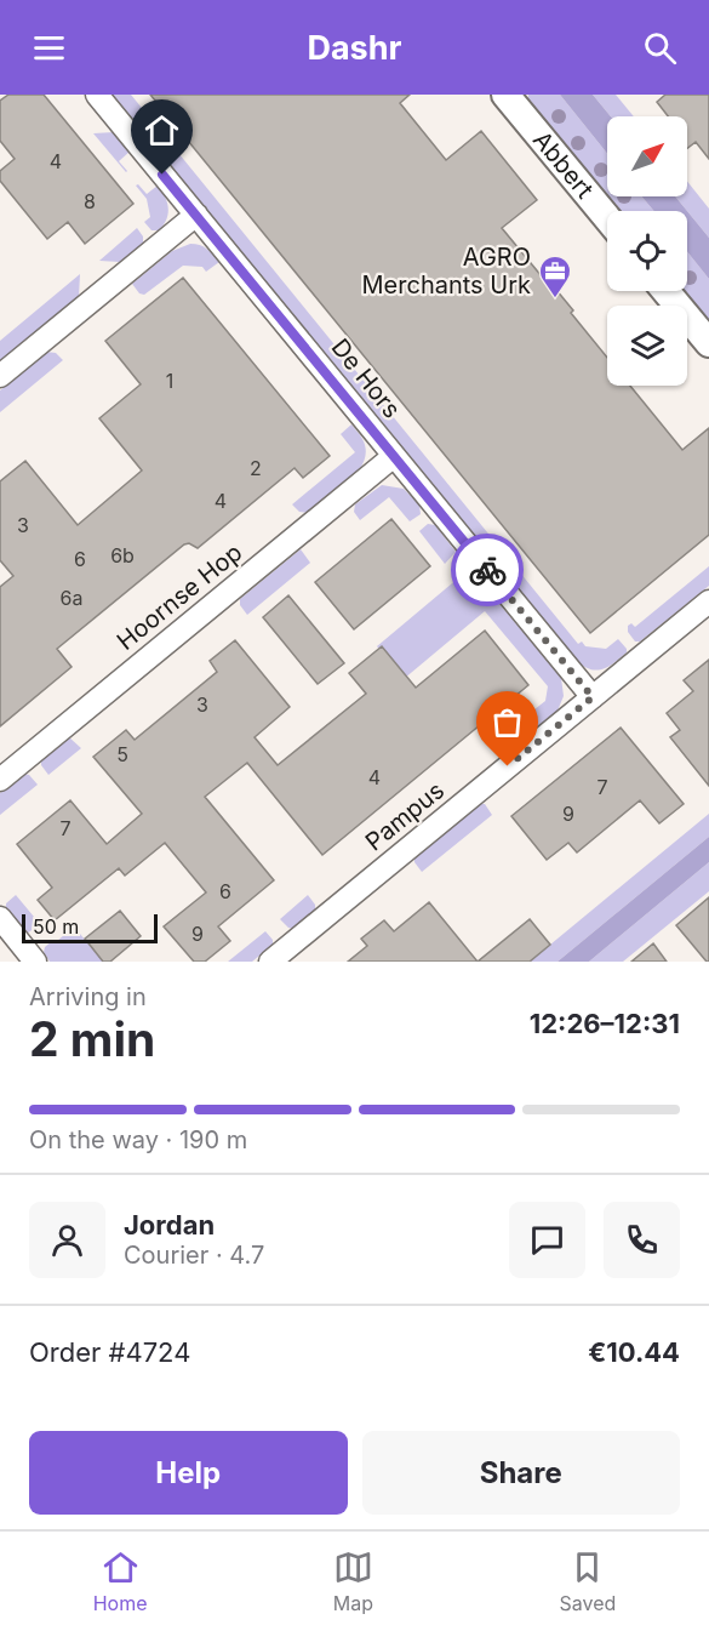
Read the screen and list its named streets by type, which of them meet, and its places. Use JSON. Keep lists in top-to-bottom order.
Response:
{
  "streets": {
    "street": [
      "Abbert",
      "De Hors",
      "Hoornse Hop",
      "Pampus"
    ]
  },
  "crossings": [
    ["De Hors", "Hoornse Hop"],
    ["De Hors", "Pampus"]
  ],
  "places": {
    "office": ["AGRO Merchants Urk"]
  },
  "house_numbers": [
    "4",
    "8",
    "1",
    "2",
    "4",
    "3",
    "6b",
    "6",
    "6a",
    "3",
    "5",
    "4",
    "7",
    "9",
    "7",
    "6",
    "9"
  ],
  "scale_bar": "50 m",
  "north": "top right",
  "page": {
    "header": "Dashr",
    "scale": "50 m",
    "heading": ["2 min", "Arriving in", "12:26–12:31"],
    "panel": [
      "Jordan",
      "Courier · 4.7",
      "Order #4724",
      "€10.44"
    ],
    "bar": "On the way · 190 m",
    "buttons": ["Help", "Share"],
    "tabs": ["Home", "Map", "Saved"]
  }
}
